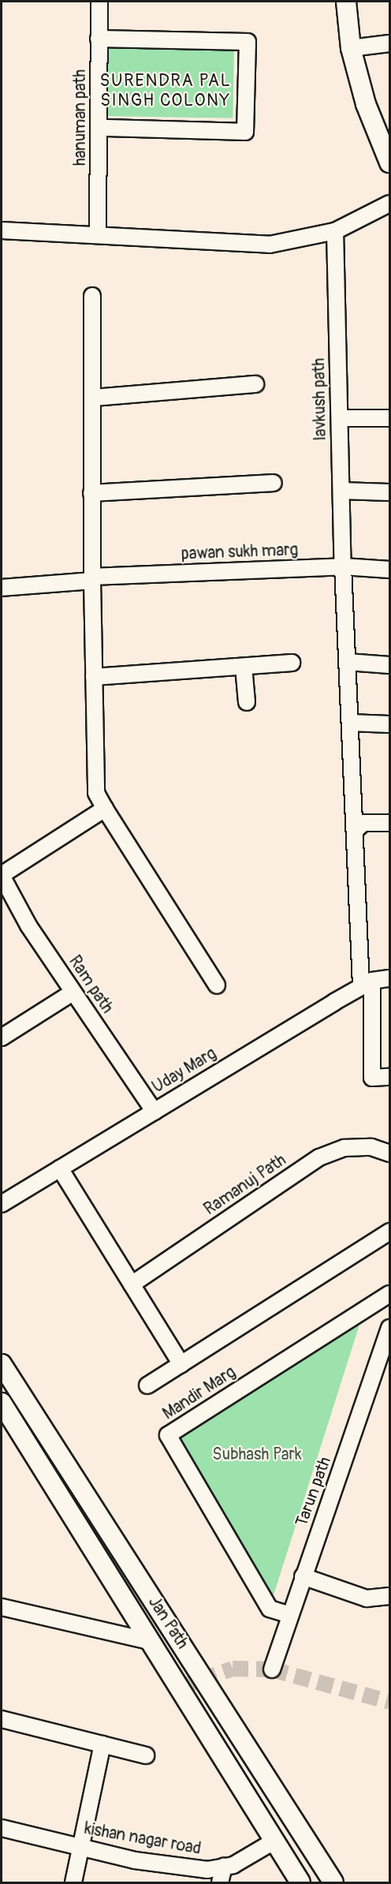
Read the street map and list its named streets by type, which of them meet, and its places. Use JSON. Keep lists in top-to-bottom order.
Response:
{
  "streets": {
    "street": [
      "hanuman path",
      "lavkush path",
      "pawan sukh marg",
      "Ram path",
      "Uday Marg",
      "Ramanuj Path",
      "Mandir Marg",
      "Tarun path",
      "Jan Path",
      "kishan nagar road"
    ]
  },
  "crossings": [
    ["lavkush path", "pawan sukh marg"],
    ["lavkush path", "Uday Marg"],
    ["Ram path", "Uday Marg"],
    ["Mandir Marg", "Tarun path"],
    ["Jan Path", "kishan nagar road"]
  ],
  "districts": ["SURENDRA PAL SINGH COLONY"],
  "parks": ["Subhash Park"]
}
